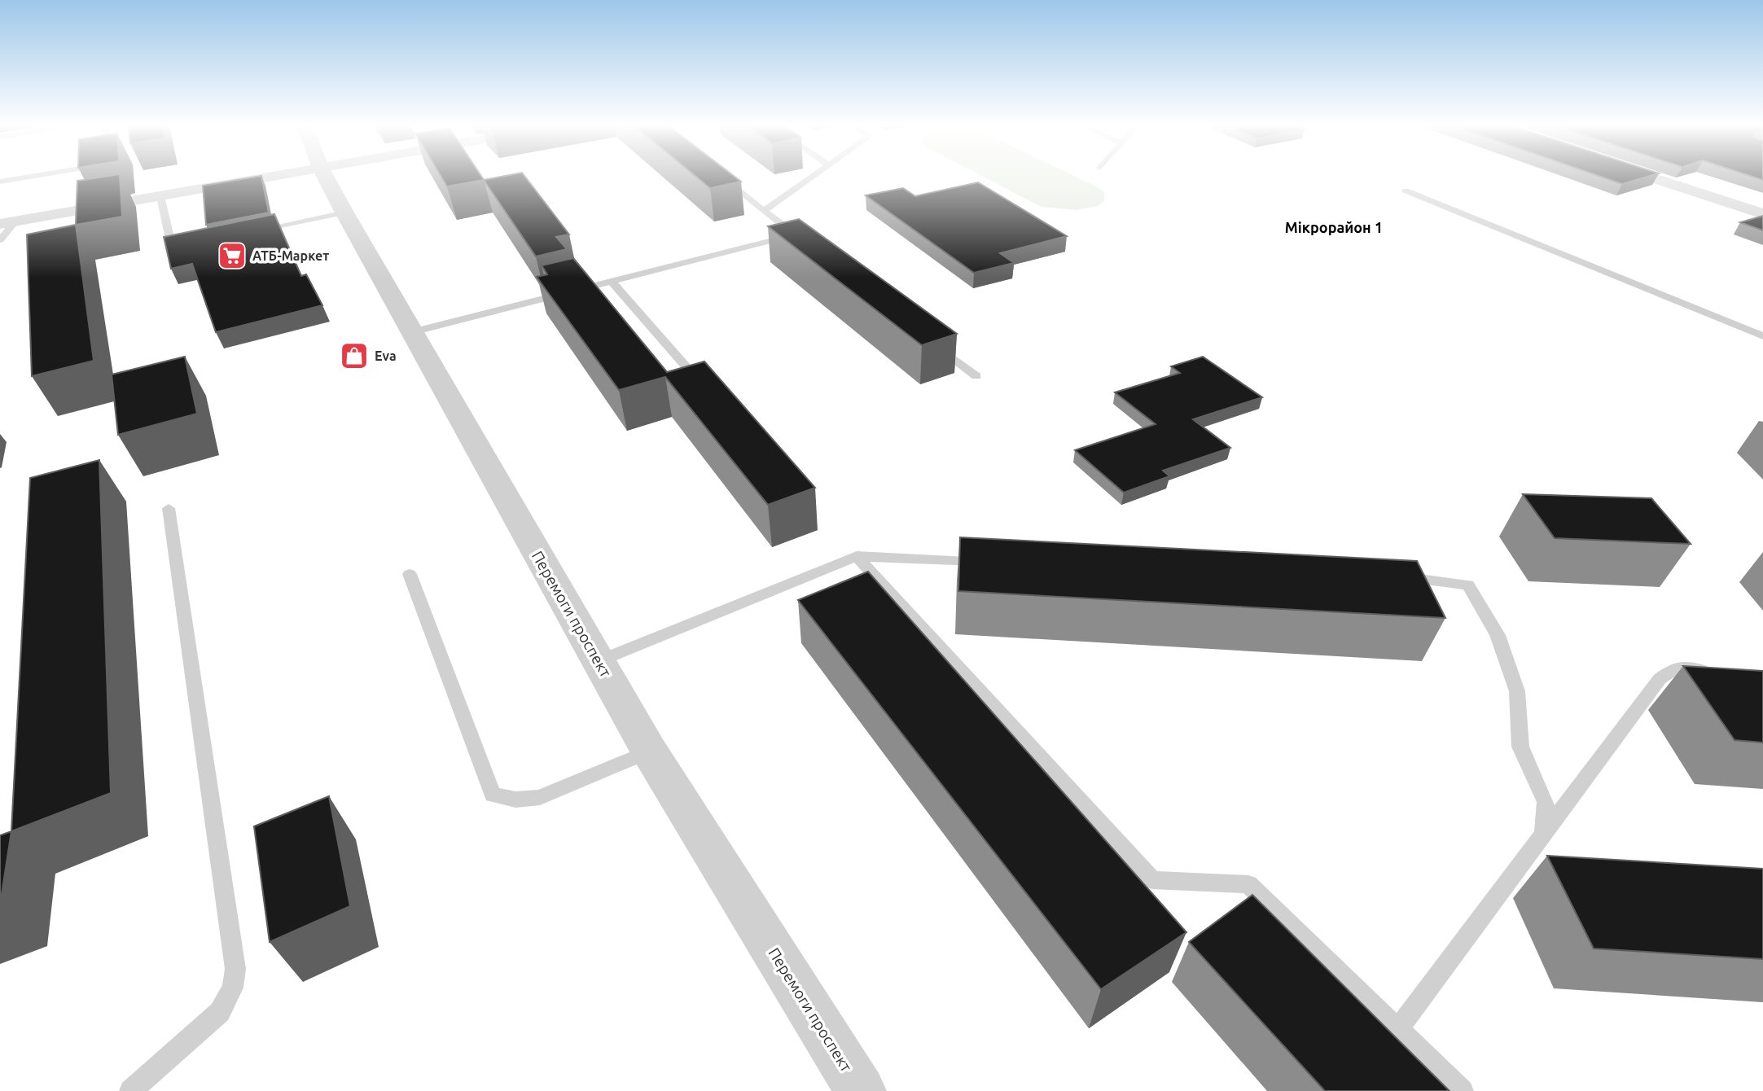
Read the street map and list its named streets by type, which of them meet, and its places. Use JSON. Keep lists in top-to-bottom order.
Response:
{
  "streets": {
    "street": ["Перемоги проспект"]
  },
  "districts": ["Мікрорайон 1"],
  "places": {
    "supermarket": ["АТБ-Маркет"],
    "shop": ["Eva"]
  }
}
